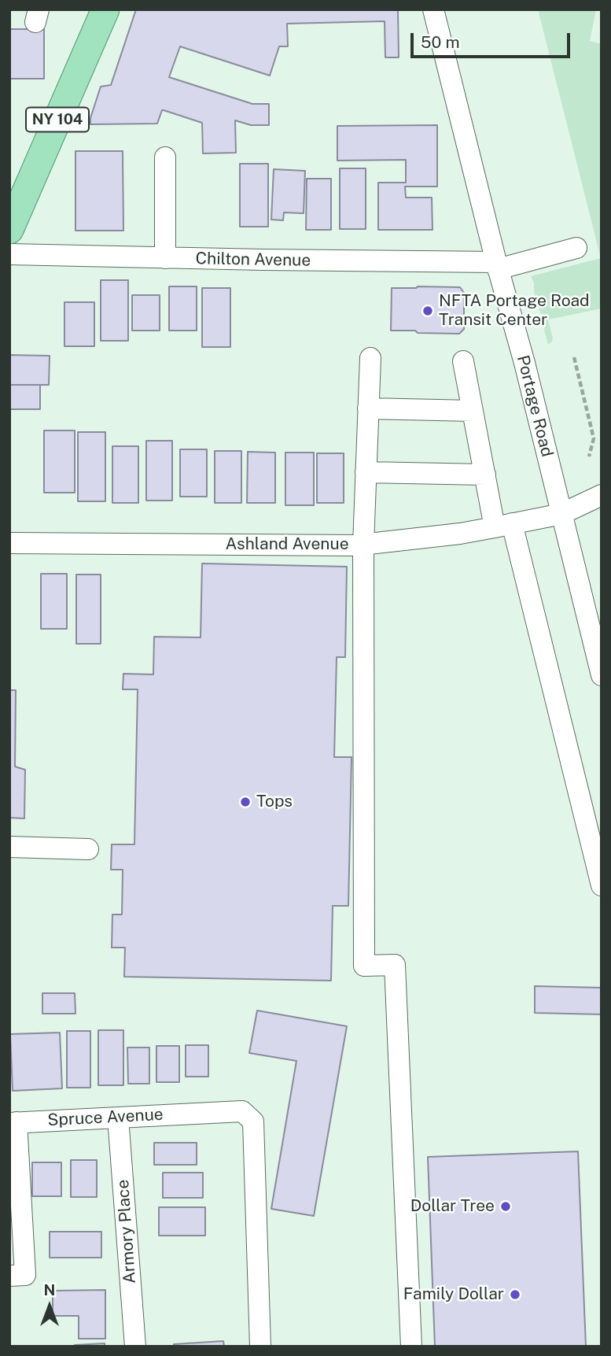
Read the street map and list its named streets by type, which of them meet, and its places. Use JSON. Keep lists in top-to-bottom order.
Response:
{
  "streets": {
    "main road": ["NY 104"],
    "street": [
      "Chilton Avenue",
      "Portage Road",
      "Ashland Avenue",
      "Spruce Avenue",
      "Armory Place"
    ]
  },
  "crossings": [
    ["Chilton Avenue", "Portage Road"],
    ["Portage Road", "Ashland Avenue"],
    ["Spruce Avenue", "Armory Place"]
  ],
  "places": [
    "NFTA Portage Road Transit Center",
    "Tops",
    "Dollar Tree",
    "Family Dollar"
  ],
  "scale_bar": "50 m",
  "north": "top"
}
